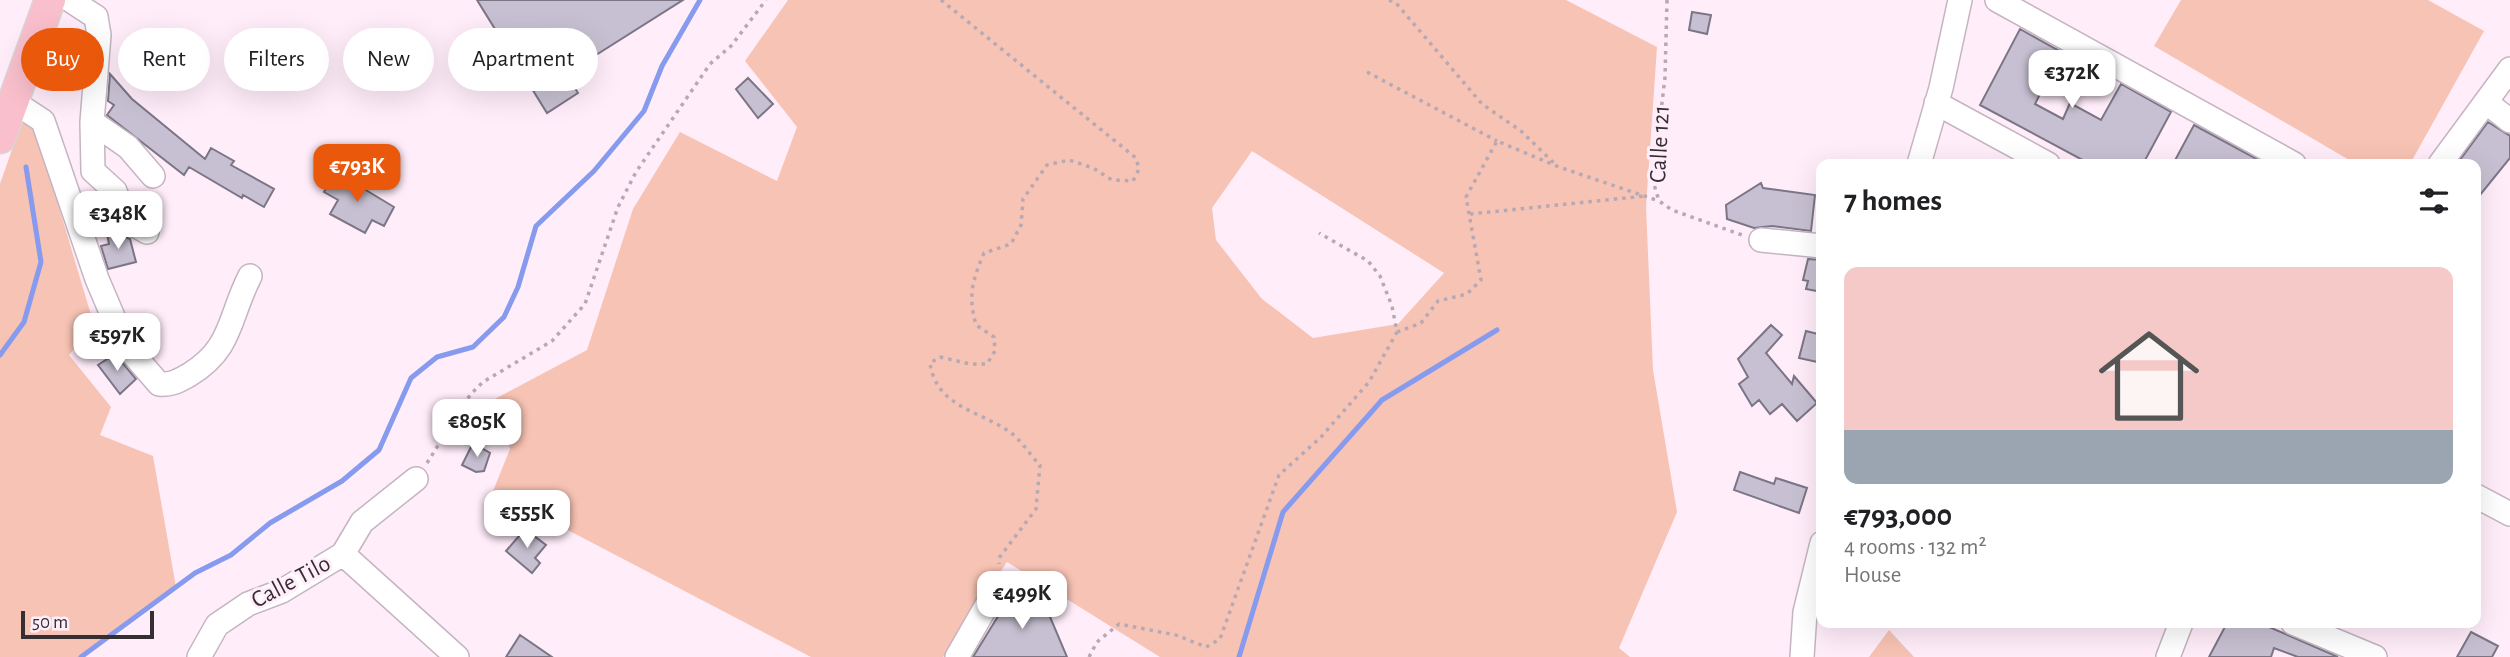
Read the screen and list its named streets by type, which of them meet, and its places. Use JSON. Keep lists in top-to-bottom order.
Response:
{
  "streets": {
    "street": ["Calle Tilo"],
    "path": ["Calle 121"]
  },
  "scale_bar": "50 m",
  "page": {
    "chip": [
      "Buy",
      "Rent",
      "Filters",
      "New",
      "Apartment"
    ],
    "price": [
      "€372K",
      "€793K",
      "€348K",
      "€597K",
      "€805K",
      "€555K",
      "€499K"
    ],
    "heading": "7 homes",
    "list": [
      {
        "name": "€793,000",
        "note": "4 rooms · 132 m² · House"
      }
    ],
    "scale": "50 m"
  }
}
